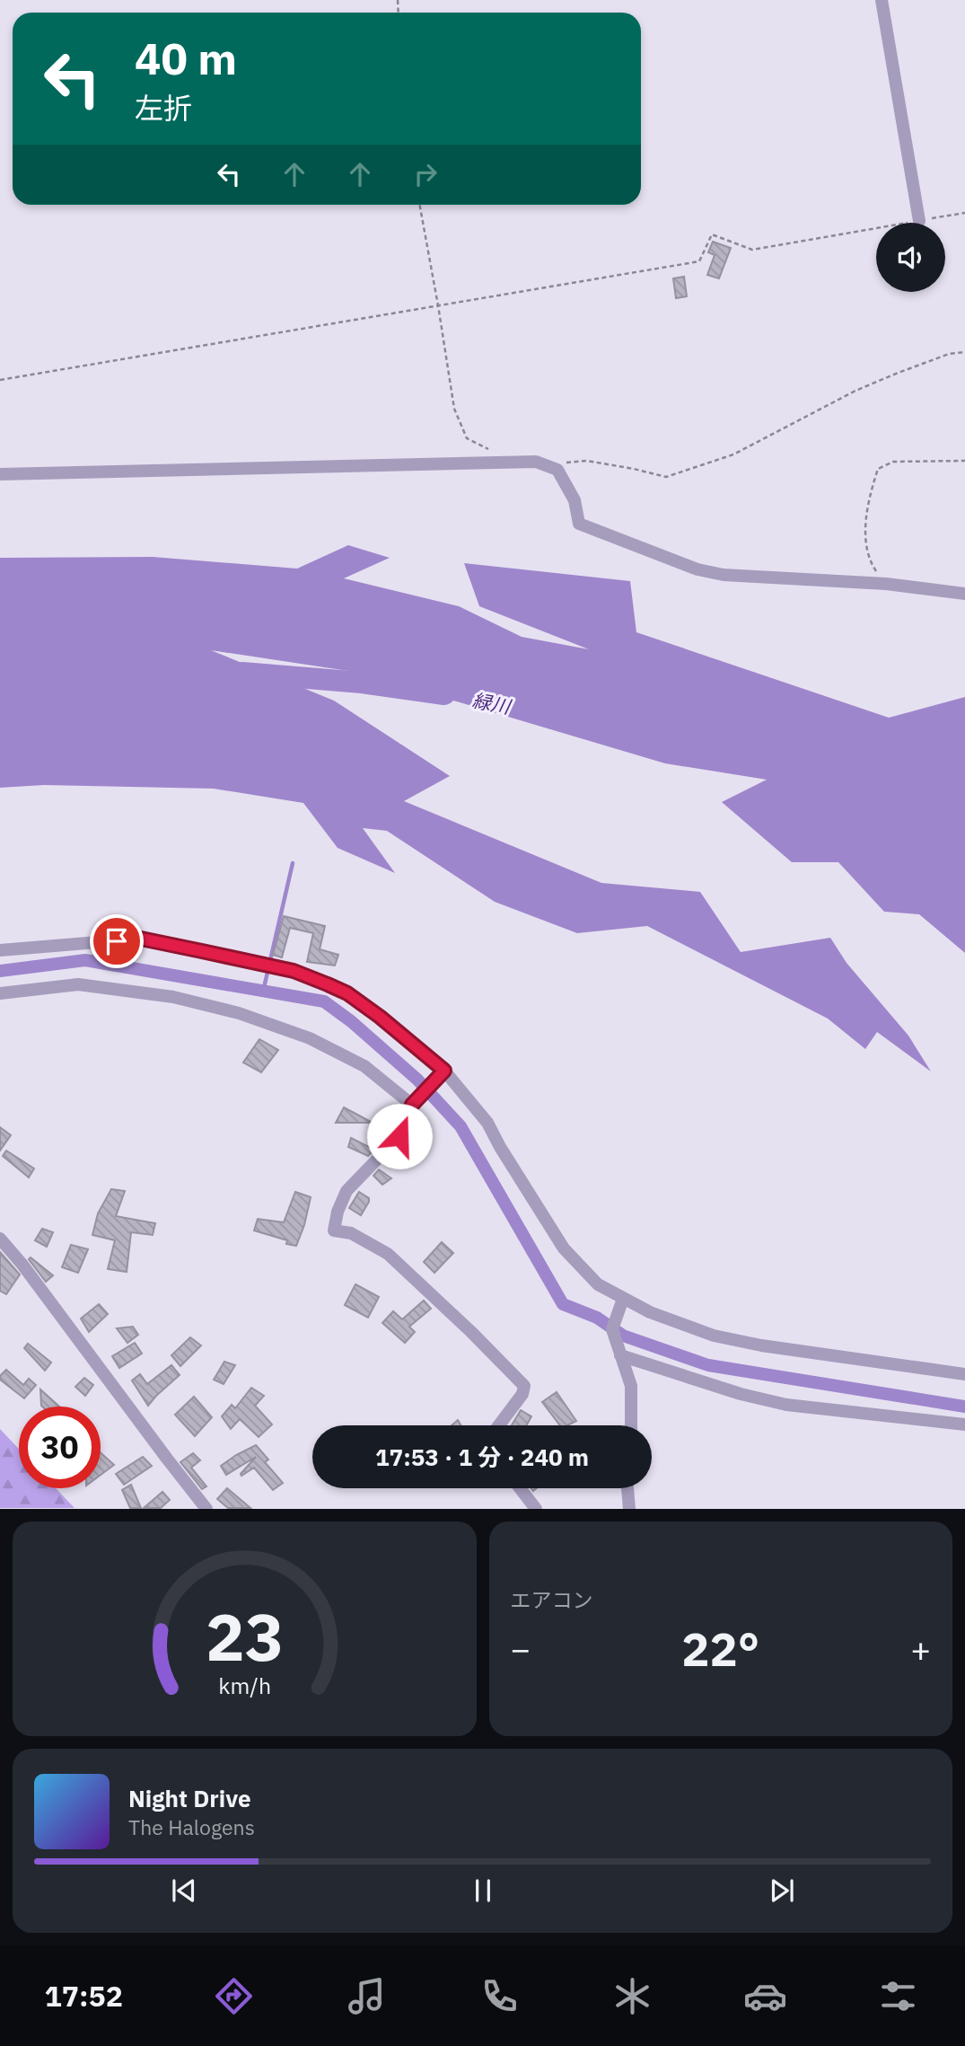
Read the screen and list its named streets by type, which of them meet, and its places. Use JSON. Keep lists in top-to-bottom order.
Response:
{
  "water": ["緑川"],
  "page": {
    "turn": ["40 m", "左折"],
    "limit": "30",
    "trip": "17:53 · 1 分 · 240 m",
    "tile": "エアコン",
    "heat": ["−", "22°", "+"],
    "song": ["Night Drive", "The Halogens"],
    "tabs": "17:52",
    "gauge": ["23", "km/h"]
  }
}
